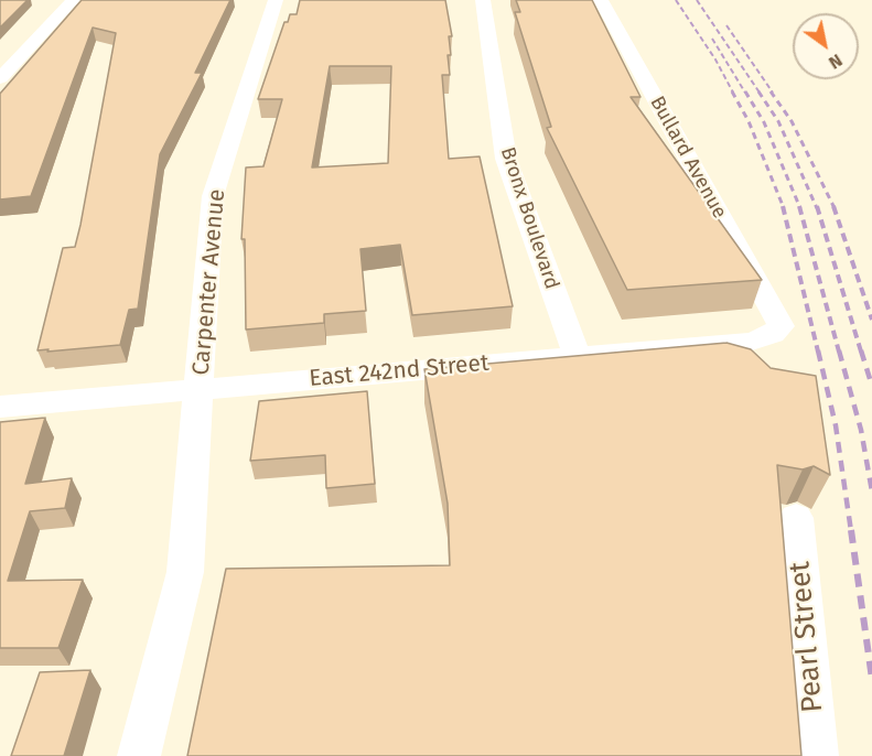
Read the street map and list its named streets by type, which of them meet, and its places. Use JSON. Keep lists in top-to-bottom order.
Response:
{
  "streets": {
    "street": [
      "Bullard Avenue",
      "Bronx Boulevard",
      "Carpenter Avenue",
      "East 242nd Street",
      "Pearl Street"
    ]
  },
  "crossings": [
    ["Bullard Avenue", "East 242nd Street"],
    ["Bronx Boulevard", "East 242nd Street"],
    ["Carpenter Avenue", "East 242nd Street"]
  ],
  "north": "bottom right"
}
